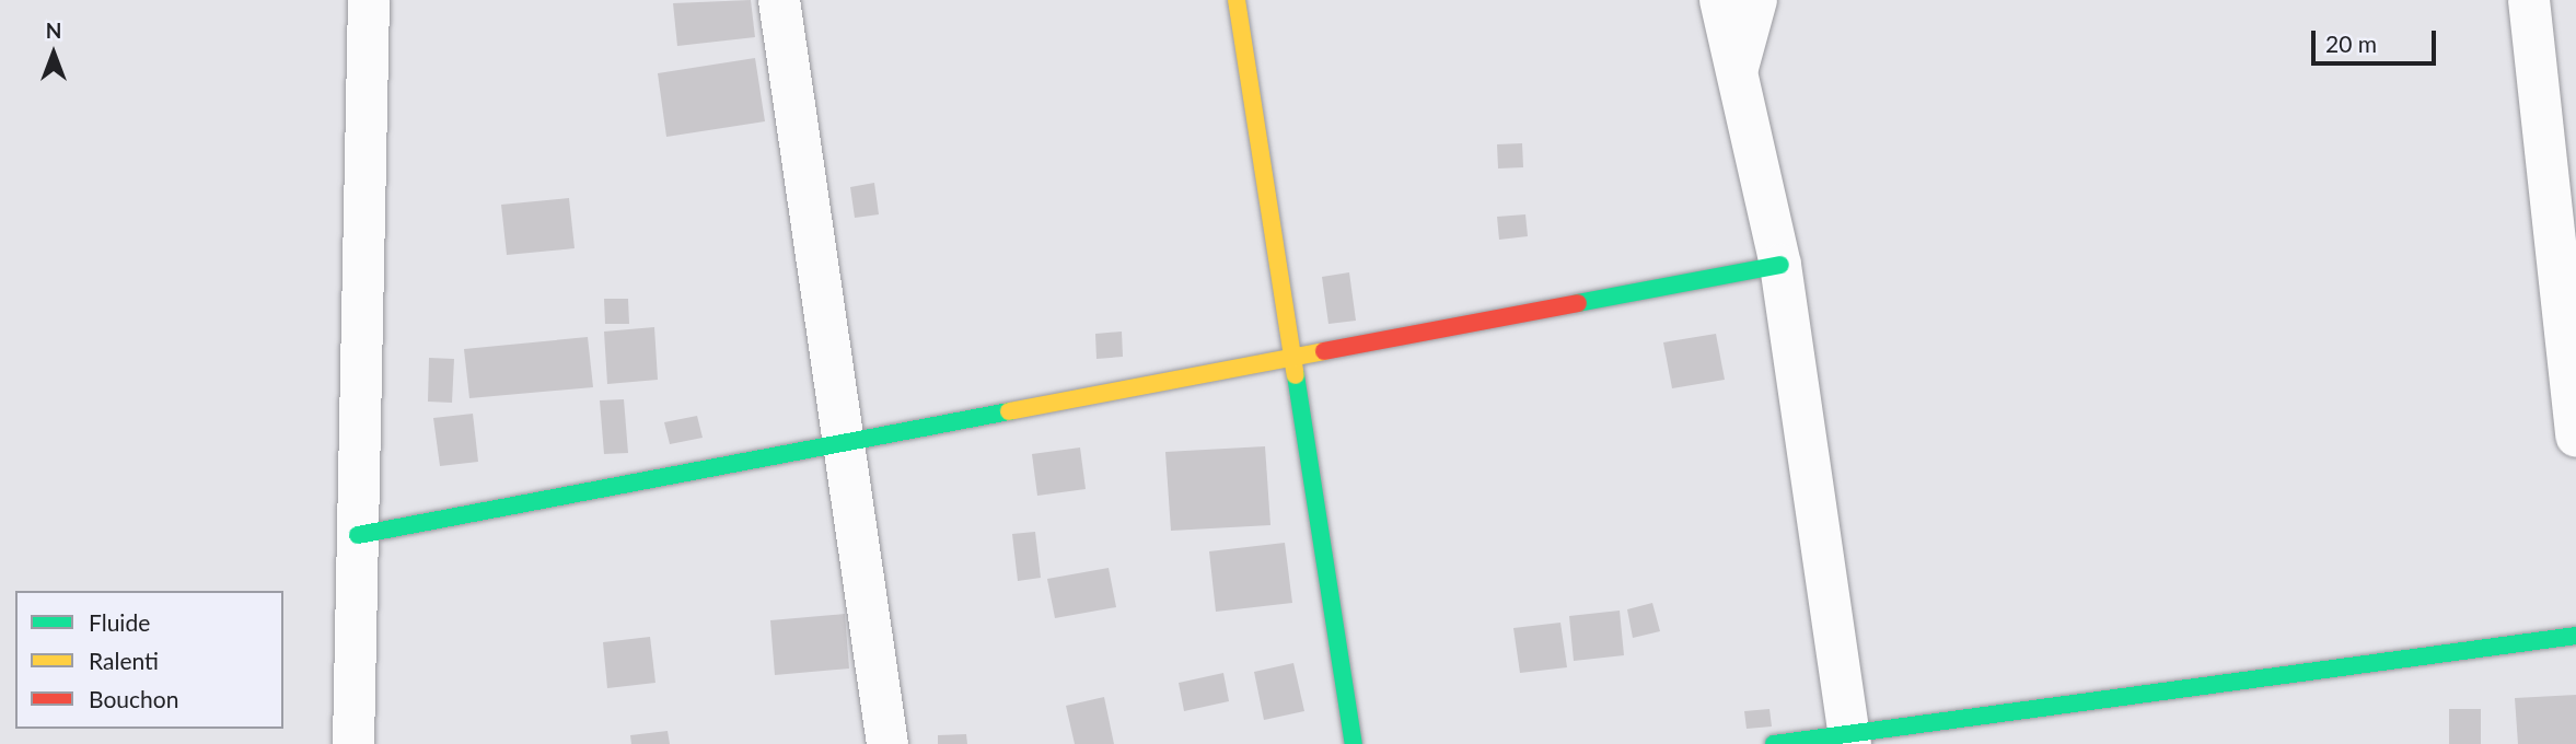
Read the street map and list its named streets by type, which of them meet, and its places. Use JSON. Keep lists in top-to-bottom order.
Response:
{
  "legend": ["Fluide", "Ralenti", "Bouchon"],
  "scale_bar": "20 m",
  "north": "top"
}
